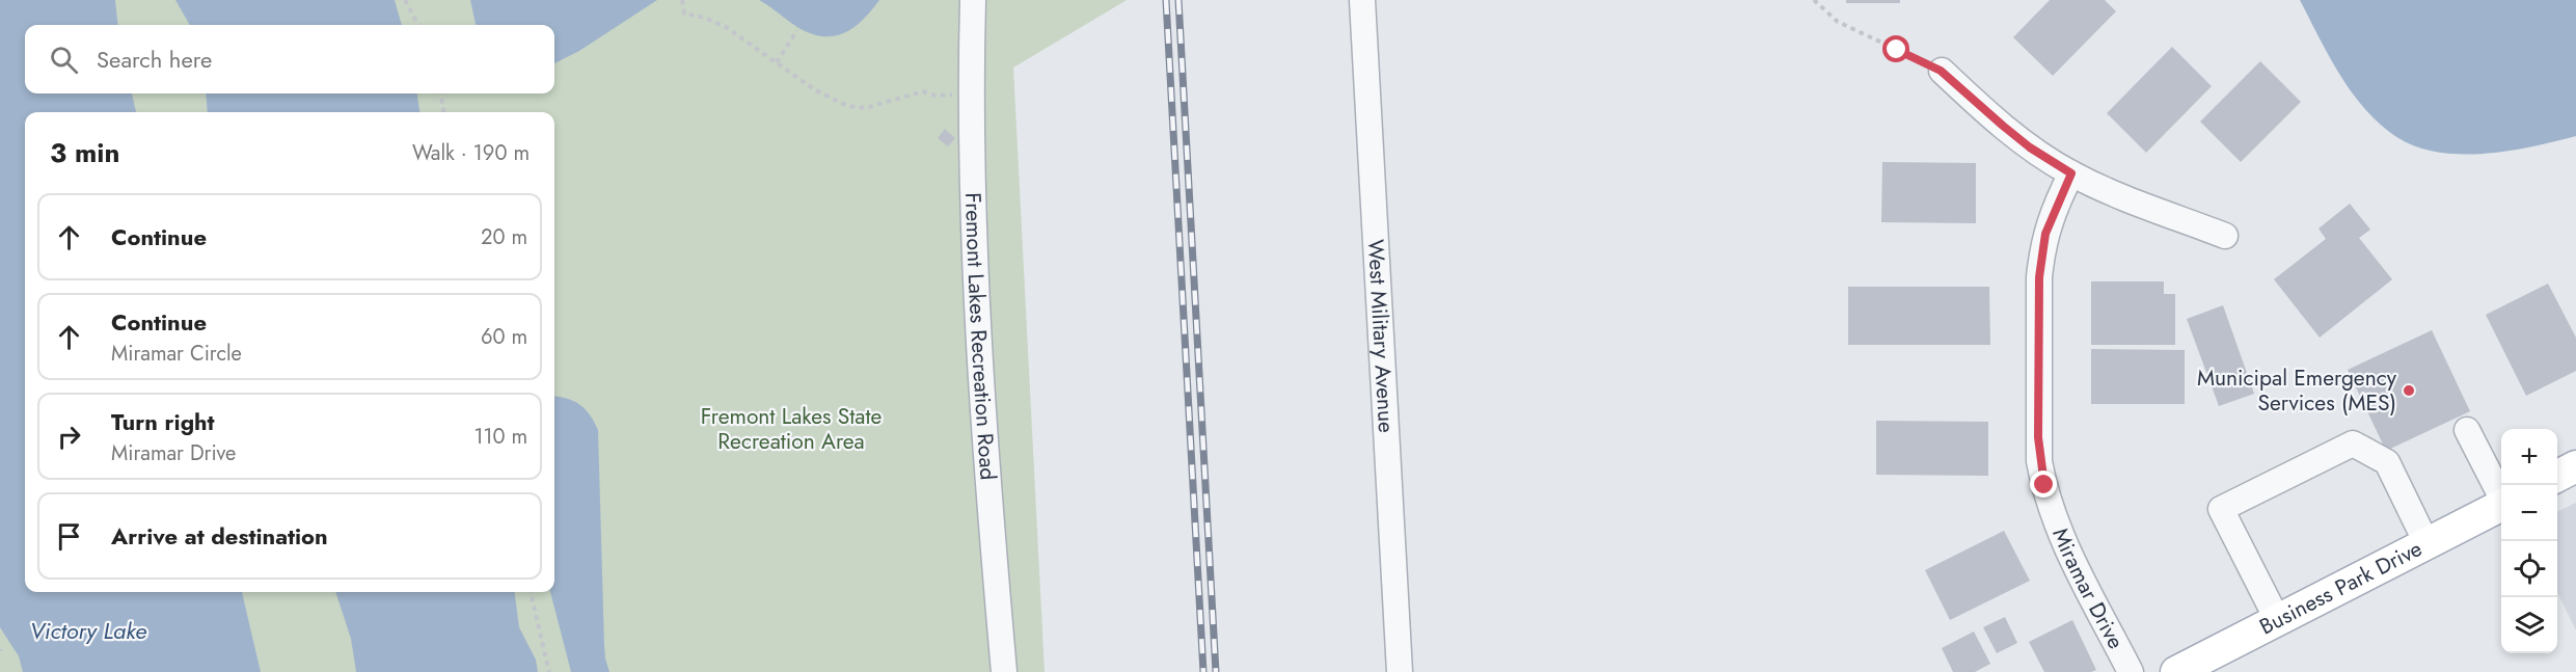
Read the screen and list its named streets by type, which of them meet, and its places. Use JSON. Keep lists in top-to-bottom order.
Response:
{
  "streets": {
    "main road": ["Business Park Drive"],
    "street": ["Fremont Lakes Recreation Road", "West Military Avenue", "Miramar Drive"]
  },
  "water": ["Victory Lake"],
  "parks": ["Fremont Lakes State Recreation Area"],
  "places": ["Municipal Emergency Services (MES)"],
  "page": {
    "search": "Search here",
    "heading": ["3 min", "Walk · 190 m"],
    "list": [
      ["Continue", "20 m"],
      ["Continue", "Miramar Circle", "60 m"],
      ["Turn right", "Miramar Drive", "110 m"],
      "Arrive at destination"
    ],
    "map_buttons": ["+", "−"]
  }
}
